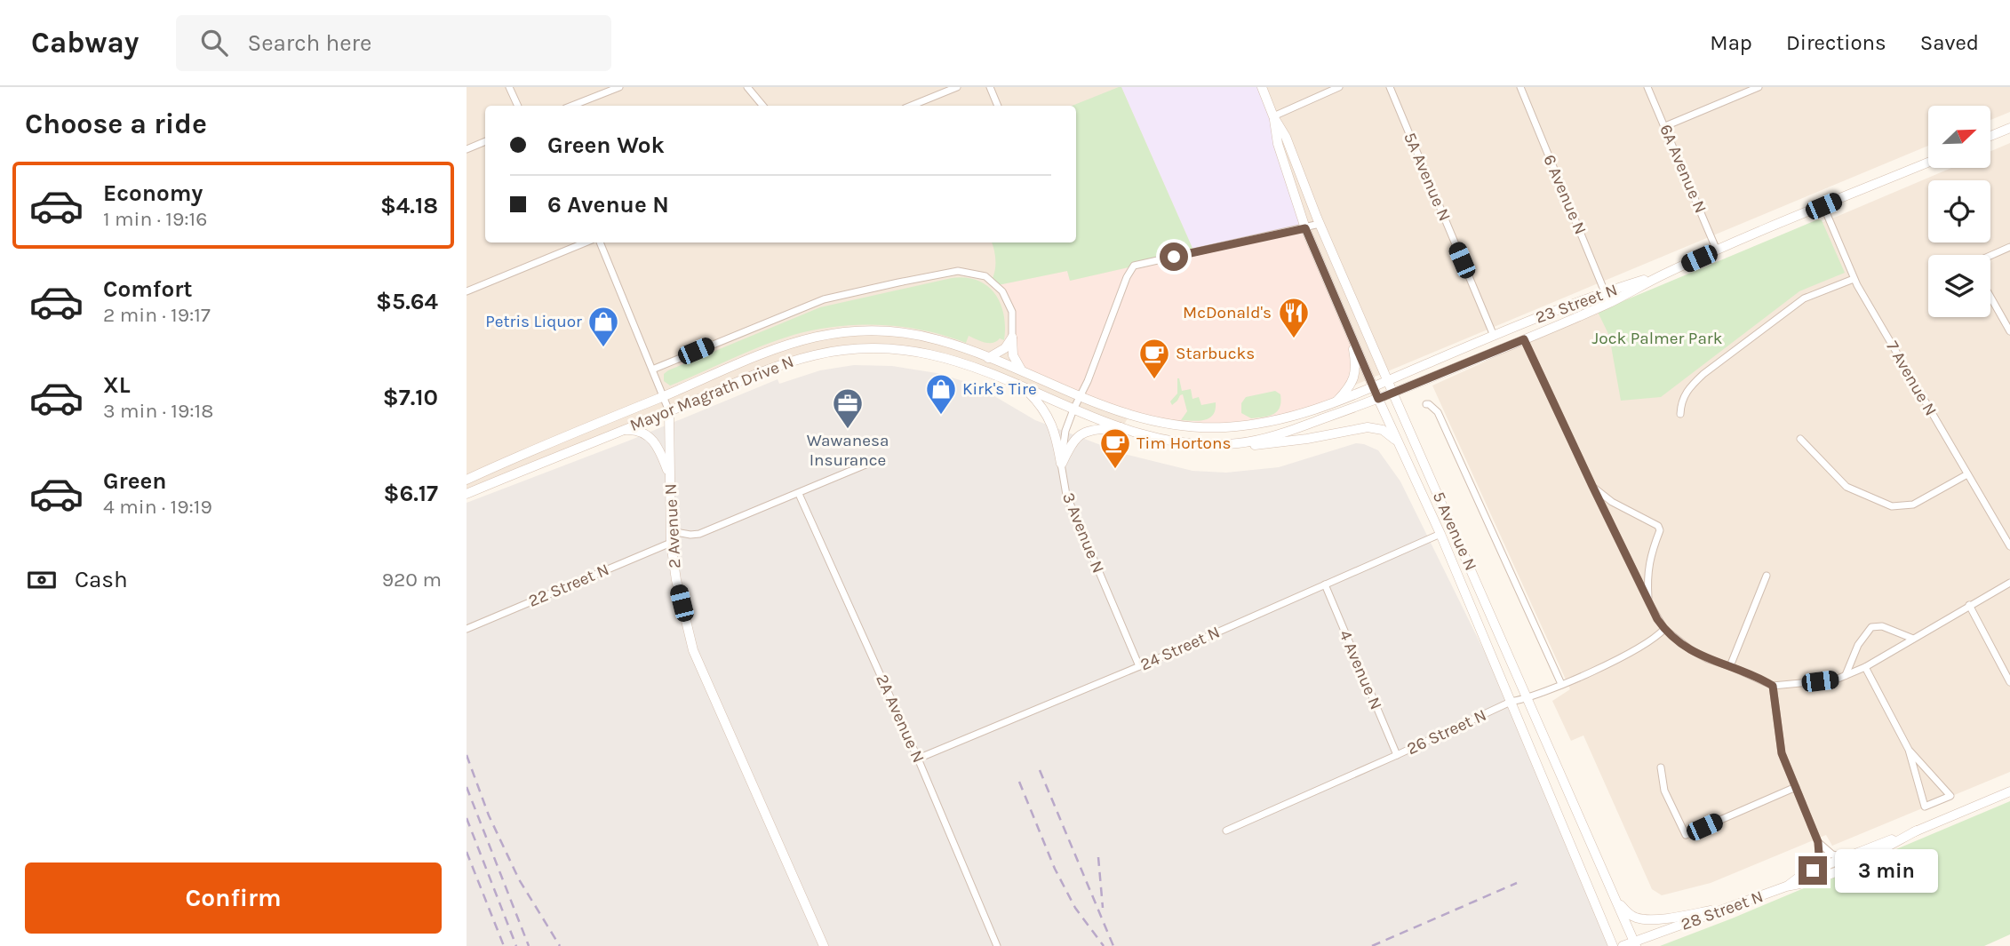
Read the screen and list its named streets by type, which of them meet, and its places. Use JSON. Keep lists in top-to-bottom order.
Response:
{
  "streets": {
    "main road": [
      "23 Street N",
      "Mayor Magrath Drive N",
      "2 Avenue N",
      "5 Avenue N",
      "28 Street N"
    ],
    "street": [
      "6A Avenue N",
      "5A Avenue N",
      "6 Avenue N",
      "7 Avenue N",
      "3 Avenue N",
      "22 Street N",
      "24 Street N",
      "4 Avenue N",
      "2A Avenue N",
      "26 Street N"
    ]
  },
  "crossings": [
    ["6A Avenue N", "23 Street N"],
    ["5A Avenue N", "23 Street N"],
    ["6 Avenue N", "23 Street N"],
    ["23 Street N", "7 Avenue N"],
    ["23 Street N", "Mayor Magrath Drive N"],
    ["23 Street N", "5 Avenue N"],
    ["Mayor Magrath Drive N", "2 Avenue N"],
    ["Mayor Magrath Drive N", "5 Avenue N"],
    ["Mayor Magrath Drive N", "3 Avenue N"],
    ["2 Avenue N", "22 Street N"],
    ["5 Avenue N", "3 Avenue N"],
    ["5 Avenue N", "24 Street N"],
    ["5 Avenue N", "26 Street N"],
    ["5 Avenue N", "28 Street N"],
    ["3 Avenue N", "24 Street N"],
    ["24 Street N", "4 Avenue N"],
    ["24 Street N", "2A Avenue N"],
    ["4 Avenue N", "26 Street N"]
  ],
  "parks": ["Jock Palmer Park"],
  "places": {
    "restaurant": ["McDonald's"],
    "shop": ["Petris Liquor", "Kirk's Tire"],
    "cafe": ["Starbucks", "Tim Hortons"],
    "office": ["Wawanesa Insurance"]
  },
  "north": "top right",
  "page": {
    "header": "Cabway",
    "search": "Search here",
    "nav": ["Map", "Directions", "Saved"],
    "heading": "Choose a ride",
    "banner": ["Green Wok", "6 Avenue N"],
    "list": [
      {
        "name": "Economy",
        "note": "1 min · 19:16",
        "value": "$4.18"
      },
      {
        "name": "Comfort",
        "note": "2 min · 19:17",
        "value": "$5.64"
      },
      {
        "name": "XL",
        "note": "3 min · 19:18",
        "value": "$7.10"
      },
      {
        "name": "Green",
        "note": "4 min · 19:19",
        "value": "$6.17"
      }
    ],
    "pay": ["Cash", "920 m"],
    "bubble": "3 min",
    "buttons": "Confirm"
  }
}
